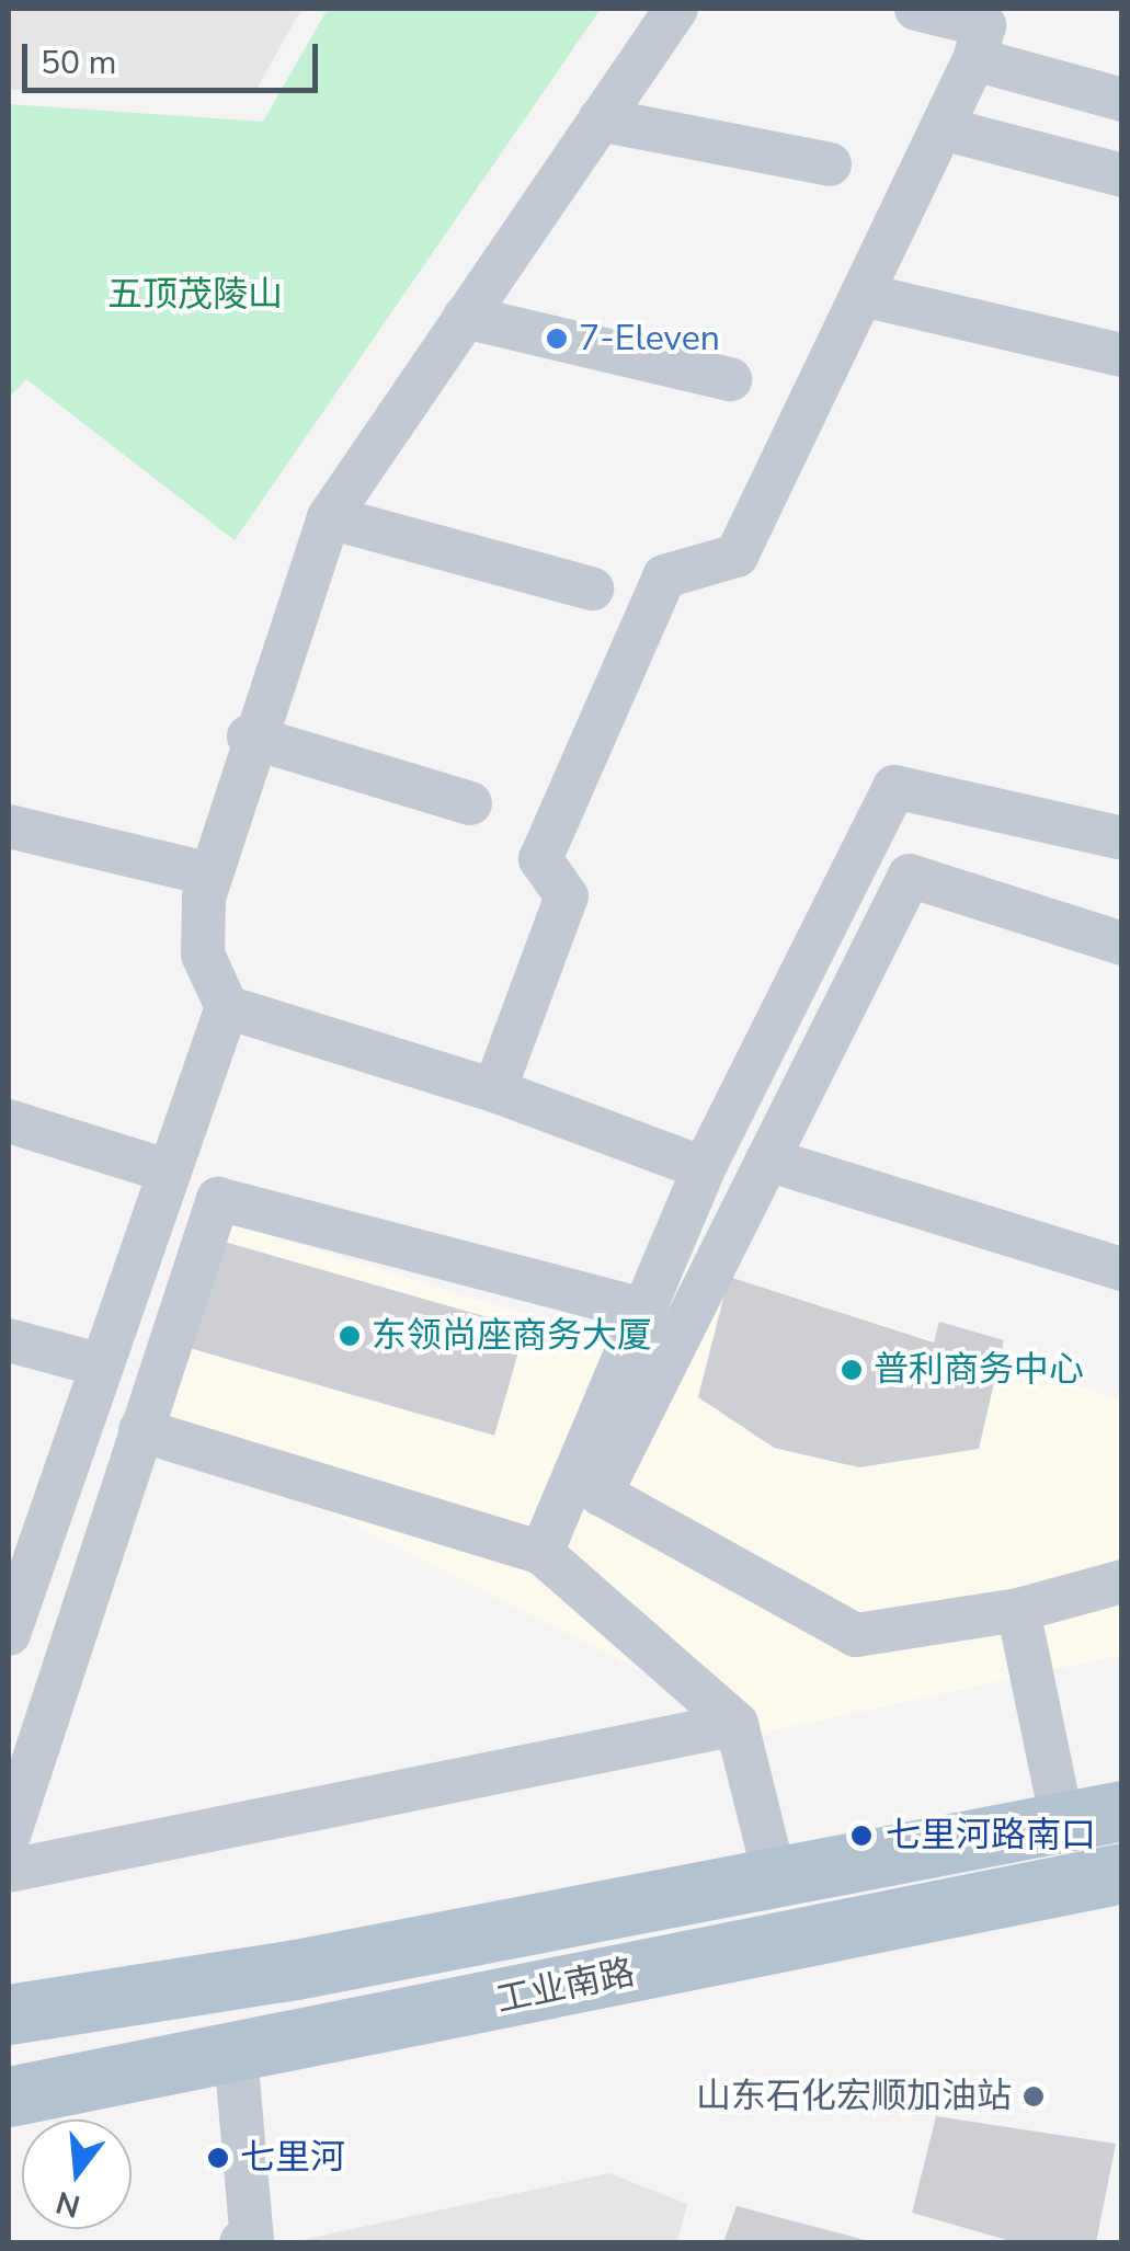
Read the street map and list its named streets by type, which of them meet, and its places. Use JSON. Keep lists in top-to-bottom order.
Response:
{
  "streets": {
    "main road": ["工业南路"]
  },
  "parks": ["五顶茂陵山"],
  "places": [
    "7-Eleven",
    "东领尚座商务大厦",
    "普利商务中心",
    "七里河路南口",
    "山东石化宏顺加油站",
    "七里河"
  ],
  "scale_bar": "50 m",
  "north": "bottom"
}
